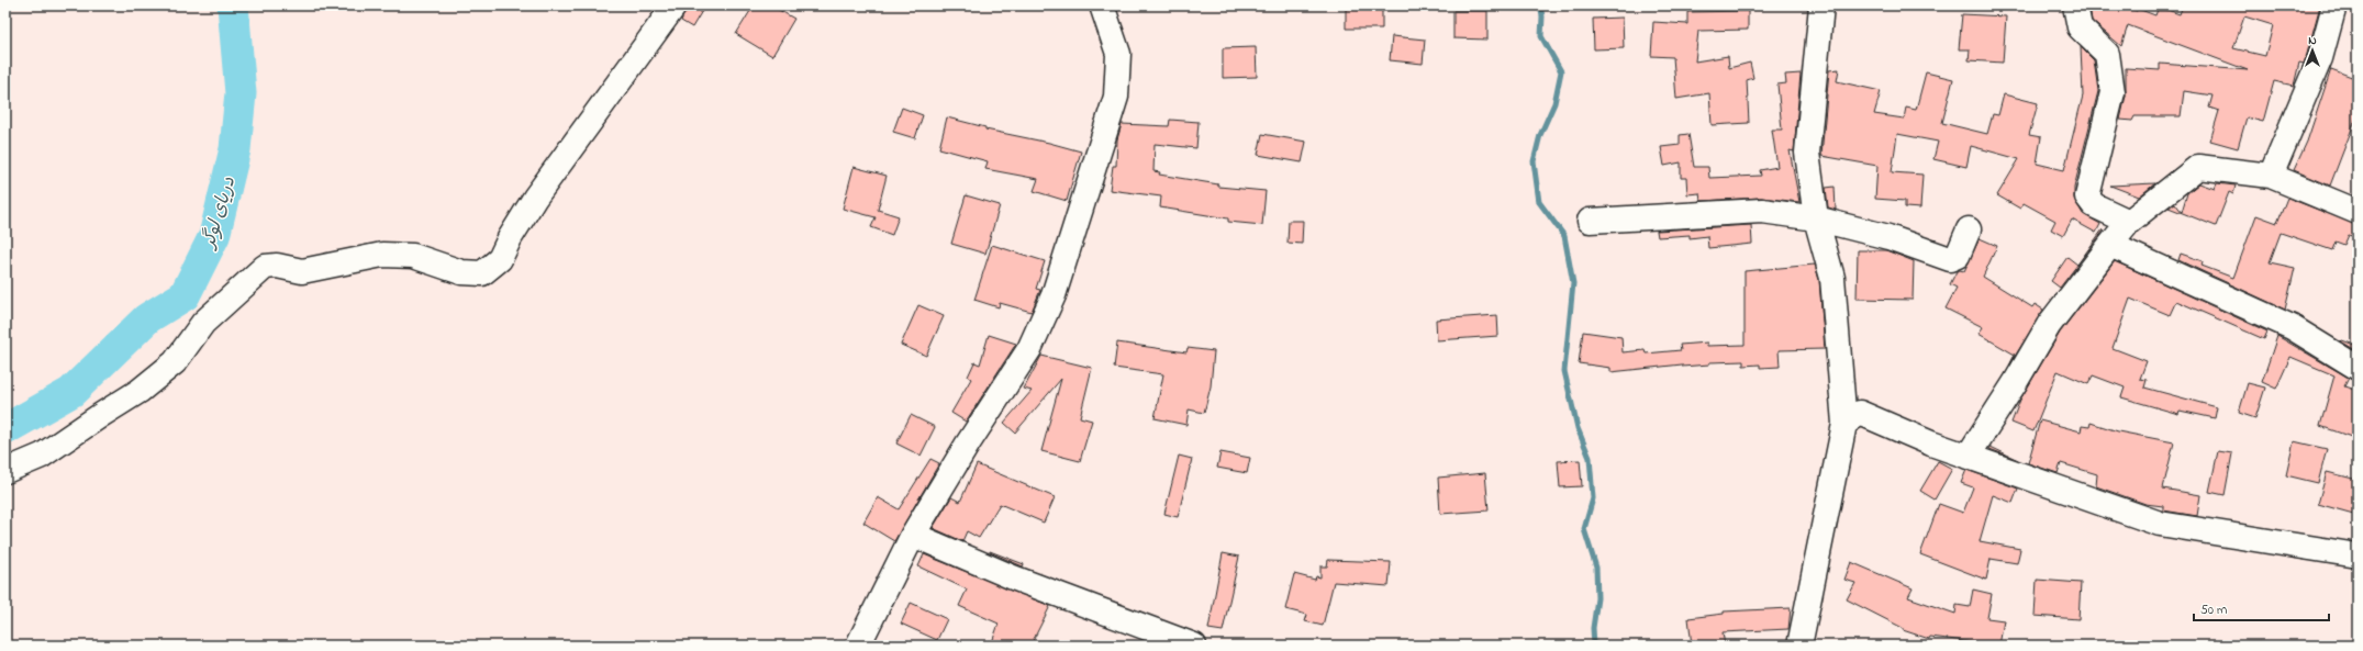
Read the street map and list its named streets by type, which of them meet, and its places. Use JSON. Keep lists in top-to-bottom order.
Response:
{
  "water": ["دریای لوگر"],
  "scale_bar": "50 m",
  "north": "top"
}
